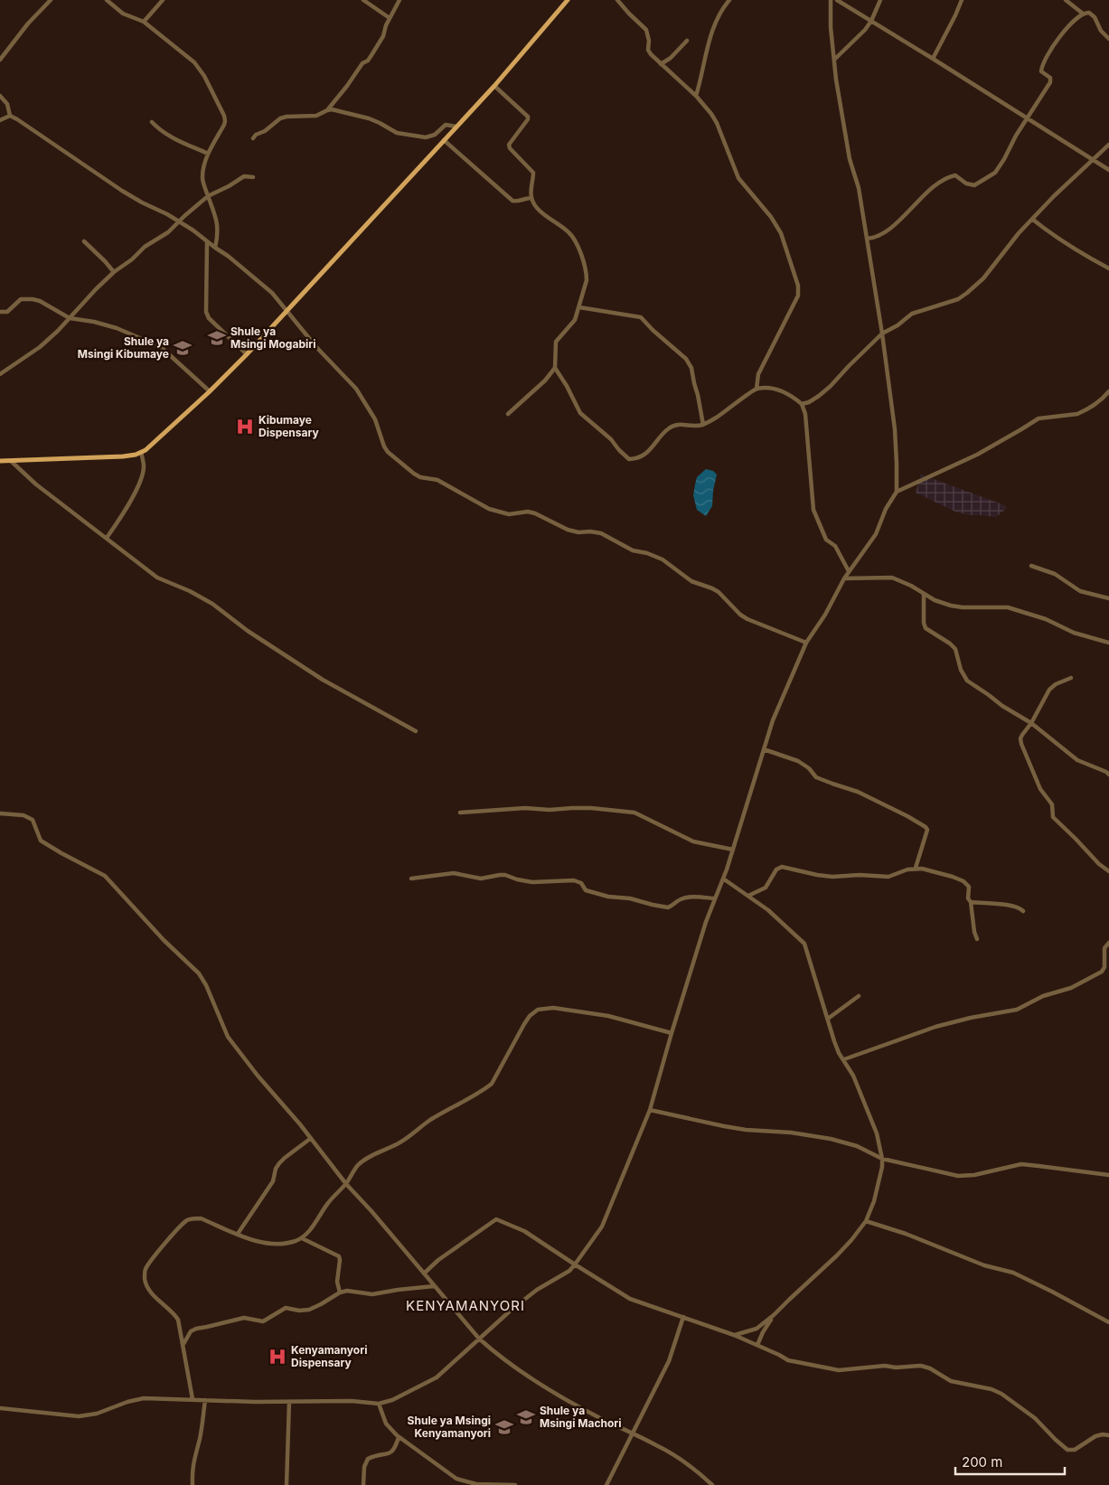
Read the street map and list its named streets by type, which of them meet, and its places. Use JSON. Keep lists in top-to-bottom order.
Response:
{
  "districts": ["KENYAMANYORI"],
  "places": {
    "school or university": [
      "Shule ya Msingi Mogabiri",
      "Shule ya Msingi Kibumaye",
      "Shule ya Msingi Machori",
      "Shule ya Msingi Kenyamanyori"
    ],
    "hospital": ["Kibumaye Dispensary", "Kenyamanyori Dispensary"]
  },
  "scale_bar": "200 m"
}
